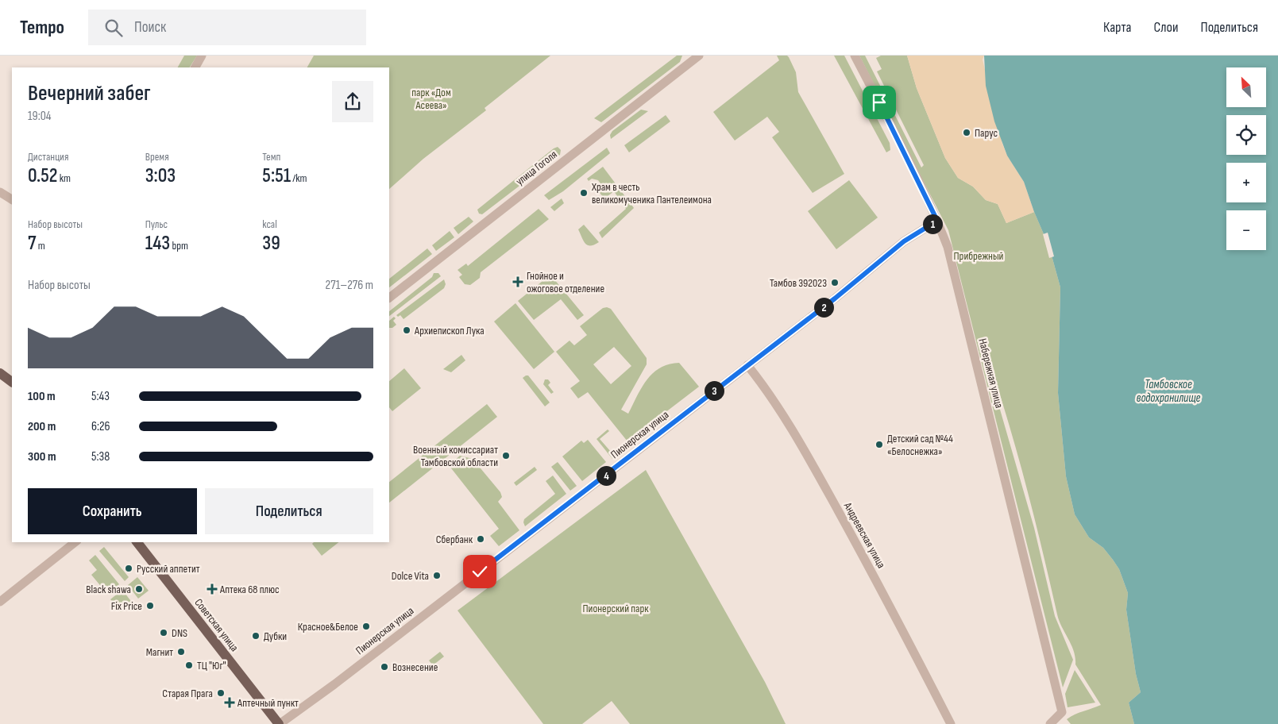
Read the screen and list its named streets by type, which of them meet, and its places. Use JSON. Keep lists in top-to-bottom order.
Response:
{
  "streets": {
    "main road": ["Советская улица"],
    "street": [
      "улица Гоголя",
      "Набережная улица",
      "Пионерская улица",
      "Андреевская улица"
    ]
  },
  "crossings": [
    ["Набережная улица", "Пионерская улица"],
    ["Пионерская улица", "Андреевская улица"],
    ["Пионерская улица", "Советская улица"]
  ],
  "water": ["Тамбовское водохранилище"],
  "parks": ["парк «Дом Асеева»", "Прибрежный", "Пионерский парк"],
  "places": {
    "other": [
      "Парус",
      "Храм в честь великомученика Пантелеимона",
      "Тамбов 392023",
      "Архиепископ Лука",
      "Детский сад №44 «Белоснежка»",
      "Военный комиссариат Тамбовской области",
      "Сбербанк",
      "Русский аппетит",
      "Dolce Vita",
      "Black shawa",
      "Fix Price",
      "Красное&Белое",
      "DNS",
      "Дубки",
      "Магнит",
      "ТЦ \"Юг\"",
      "Вознесение",
      "Старая Прага"
    ],
    "health": ["Гнойное и ожоговое отделение", "Аптека 68 плюс", "Аптечный пункт"]
  },
  "north": "top left",
  "page": {
    "header": "Tempo",
    "search": "Поиск",
    "nav": ["Карта", "Слои", "Поделиться"],
    "map_buttons": ["+", "−"],
    "heading": ["Вечерний забег", "19:04"],
    "stats": [
      ["Дистанция", "0.52 km"],
      ["Время", "3:03"],
      ["Темп", "5:51 /km"],
      ["Набор высоты", "7 m"],
      ["Пульс", "143 bpm"],
      ["kcal", "39"]
    ],
    "pins": [
      "1",
      "2",
      "3",
      "4"
    ],
    "chart": ["Набор высоты", "271–276 m"],
    "list": [
      {
        "name": "100 m",
        "note": "5:43"
      },
      {
        "name": "200 m",
        "note": "6:26"
      },
      {
        "name": "300 m",
        "note": "5:38"
      }
    ],
    "buttons": ["Сохранить", "Поделиться"]
  }
}
